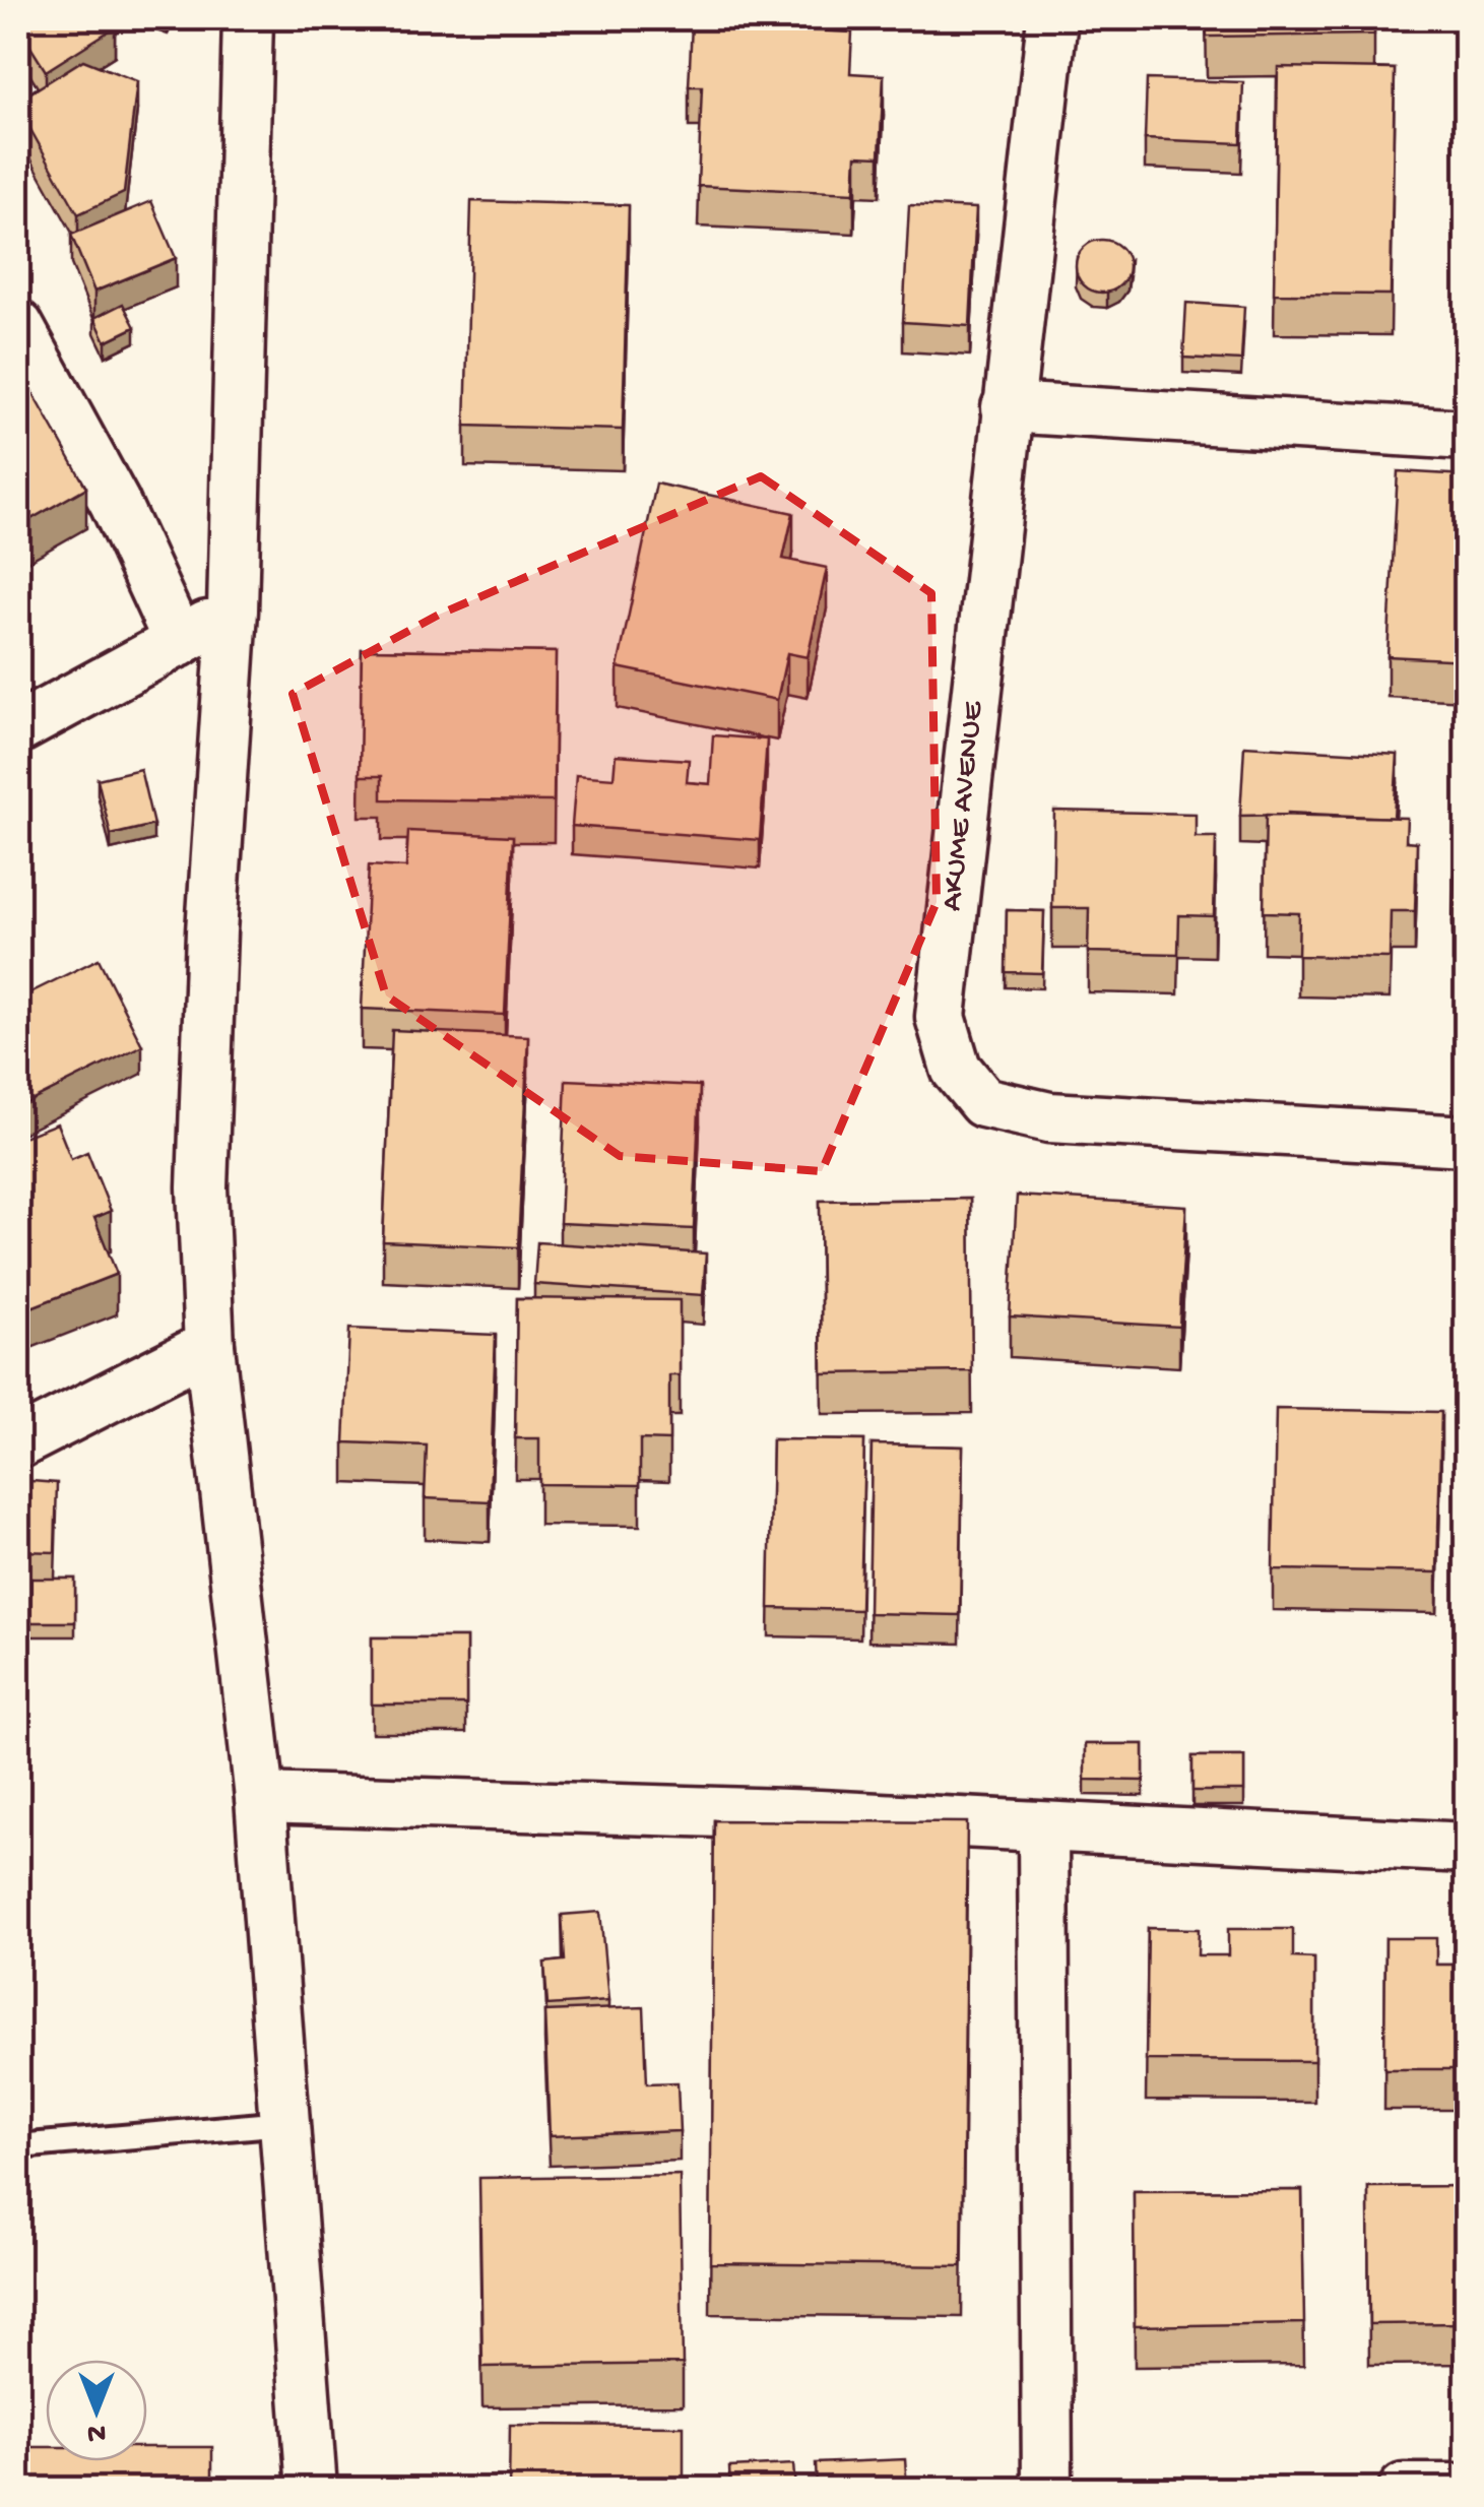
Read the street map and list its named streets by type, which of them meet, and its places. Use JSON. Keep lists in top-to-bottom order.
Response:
{
  "streets": {
    "street": ["AKUME AVENUE"]
  },
  "north": "bottom"
}
